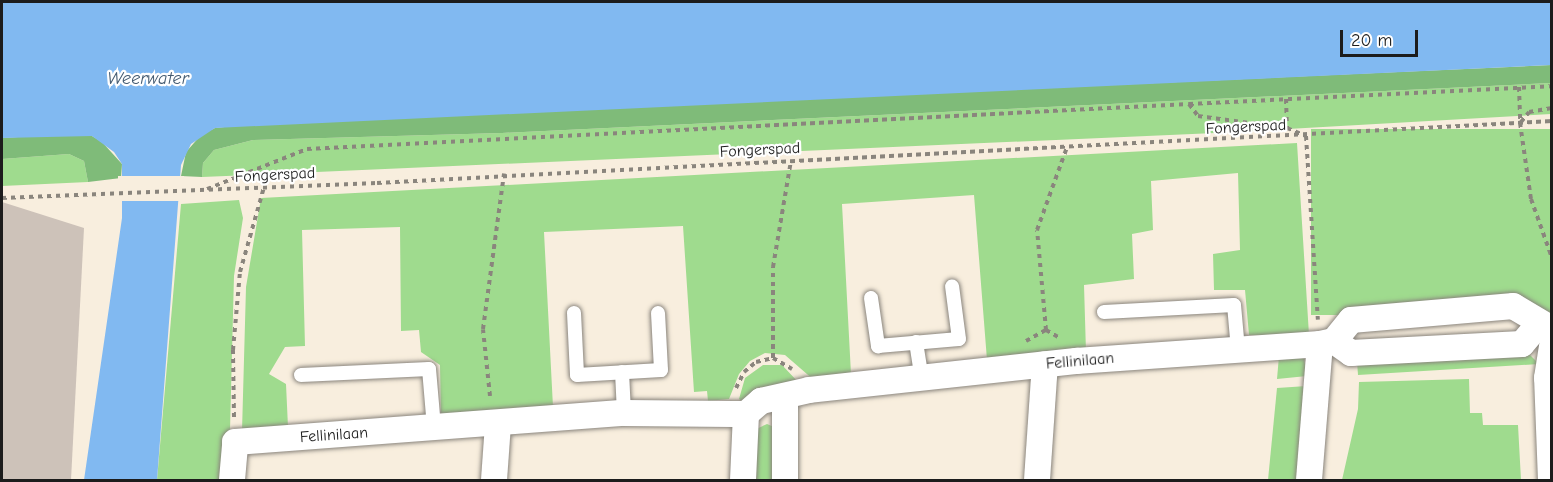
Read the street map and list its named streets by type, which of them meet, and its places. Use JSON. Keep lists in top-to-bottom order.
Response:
{
  "streets": {
    "street": ["Fellinilaan"],
    "path": ["Fongerspad"]
  },
  "water": ["Weerwater"],
  "scale_bar": "20 m"
}
